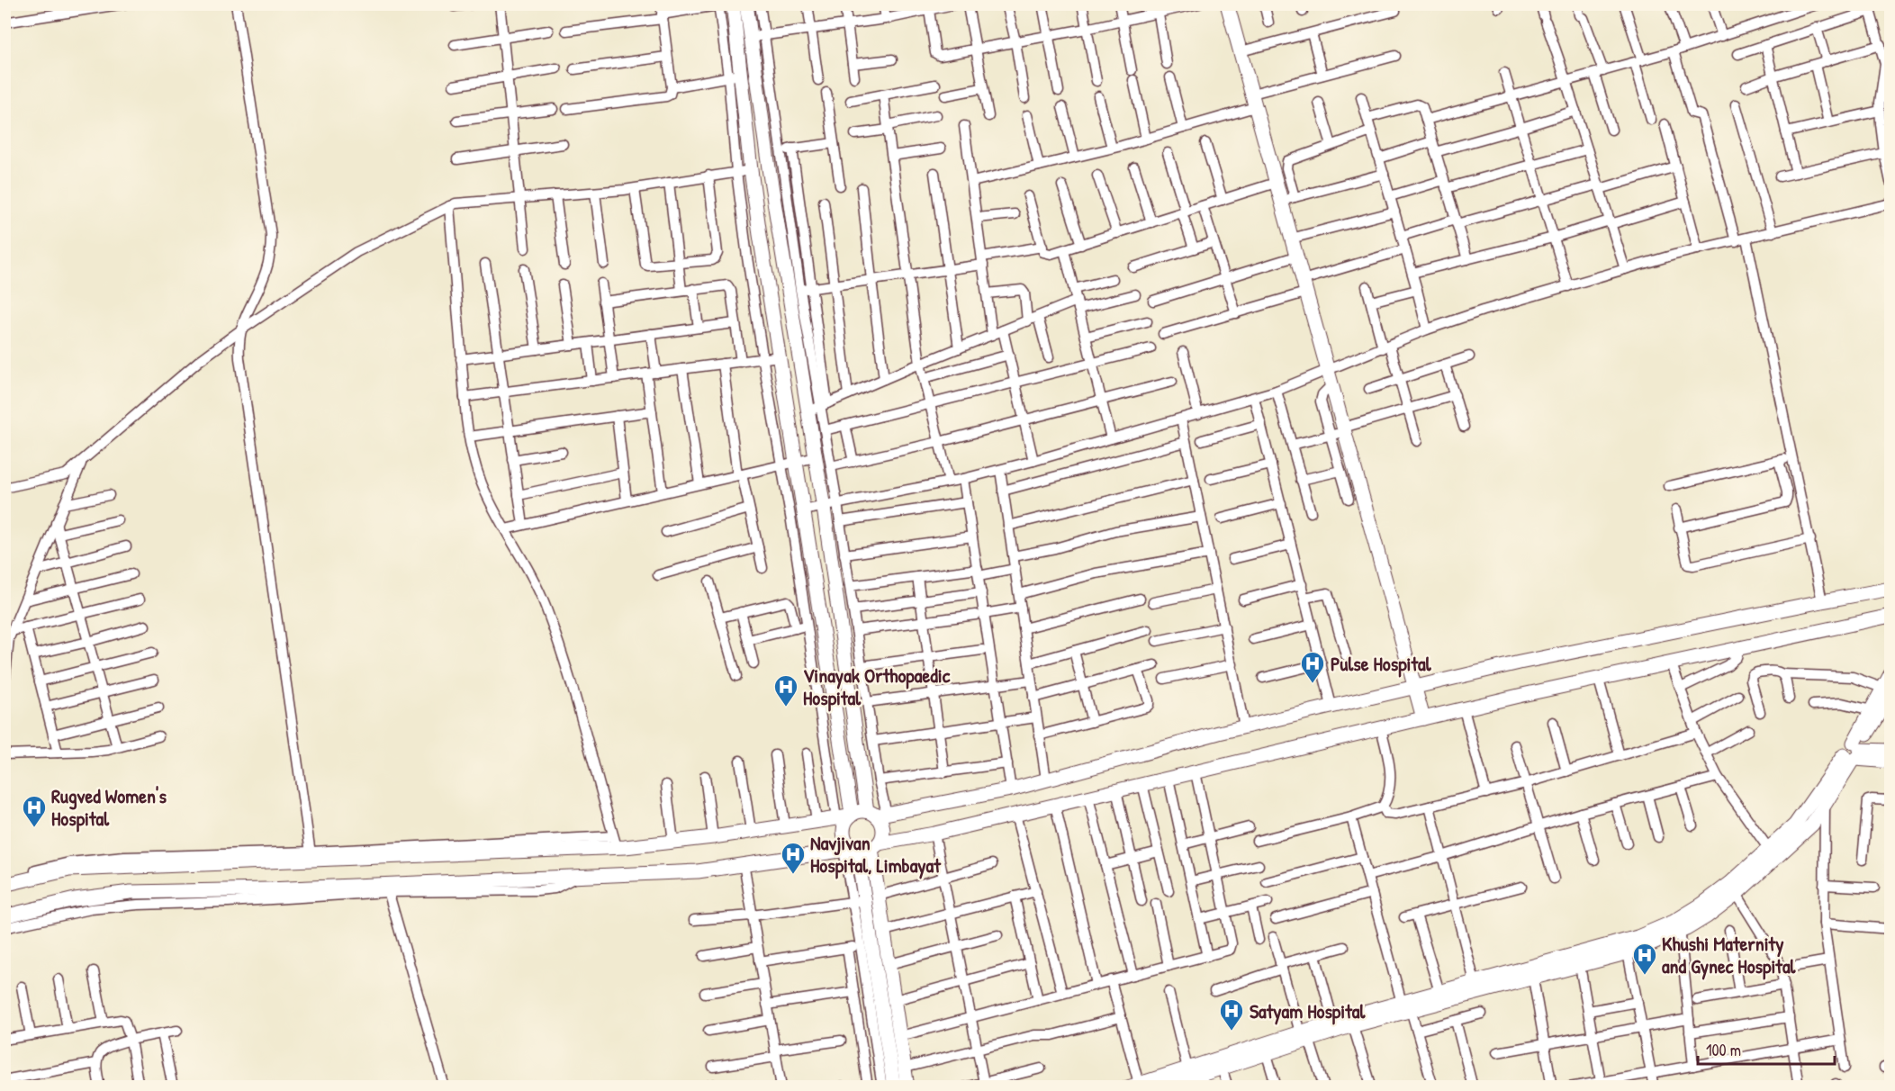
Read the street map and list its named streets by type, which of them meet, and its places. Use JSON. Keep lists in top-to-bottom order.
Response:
{
  "places": {
    "hospital": [
      "Pulse Hospital",
      "Vinayak Orthopaedic Hospital",
      "Rugved Women's Hospital",
      "Navjivan Hospital, Limbayat",
      "Khushi Maternity and Gynec Hospital",
      "Satyam Hospital"
    ]
  },
  "scale_bar": "100 m"
}
